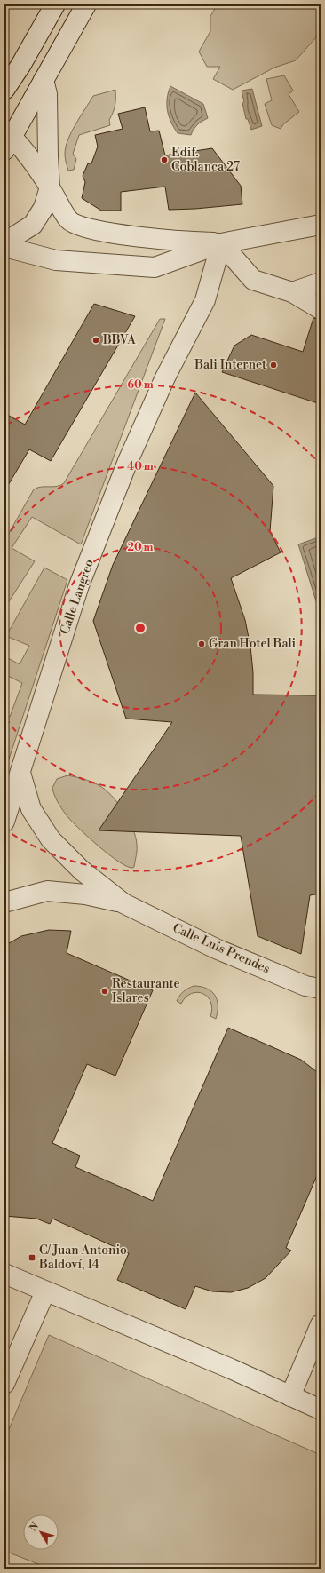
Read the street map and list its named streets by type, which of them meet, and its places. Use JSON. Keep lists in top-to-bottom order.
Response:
{
  "streets": {
    "street": ["Calle Langreo", "Calle Luis Prendes"]
  },
  "places": {
    "other": [
      "Edif. Coblanca 27",
      "BBVA",
      "Bali Internet",
      "Gran Hotel Bali",
      "Restaurante Islares"
    ],
    "transit": ["C/ Juan Antonio Baldoví, 14"]
  },
  "north": "top left",
  "rings": ["60 m", "40 m", "20 m"]
}
